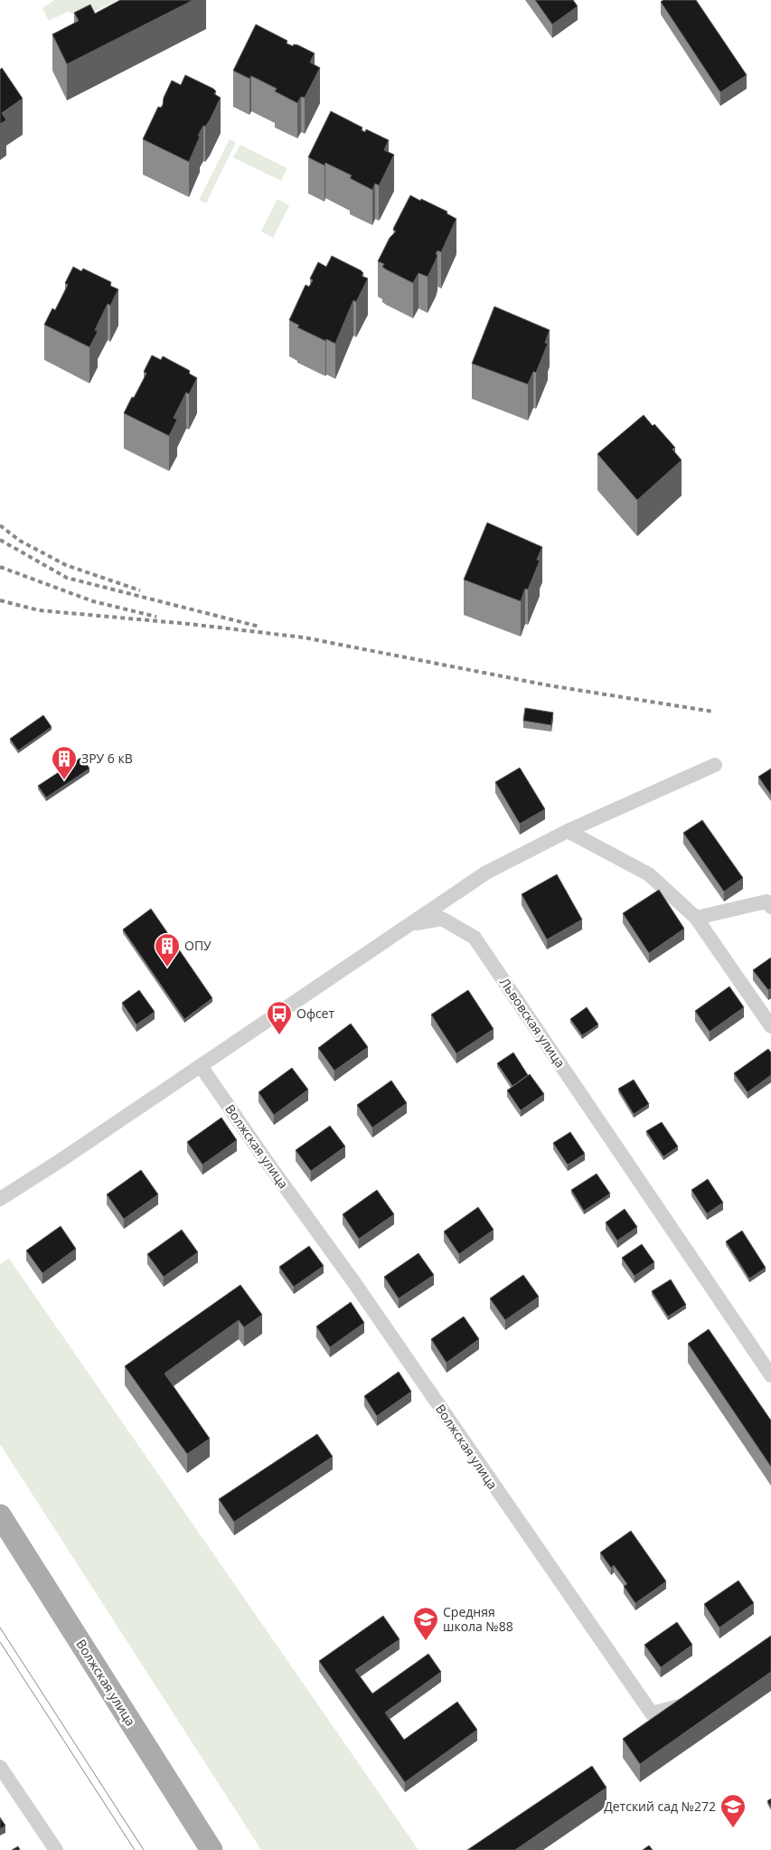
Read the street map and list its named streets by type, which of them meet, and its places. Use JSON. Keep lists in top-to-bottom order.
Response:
{
  "streets": {
    "main road": ["Волжская улица"],
    "street": ["Львовская улица"]
  },
  "crossings": [
    ["Львовская улица", "Волжская улица"]
  ],
  "places": {
    "building": ["ЗРУ 6 кВ", "ОПУ"],
    "bus stop": ["Офсет"],
    "school or university": ["Средняя школа №88", "Детский сад №272"]
  }
}
